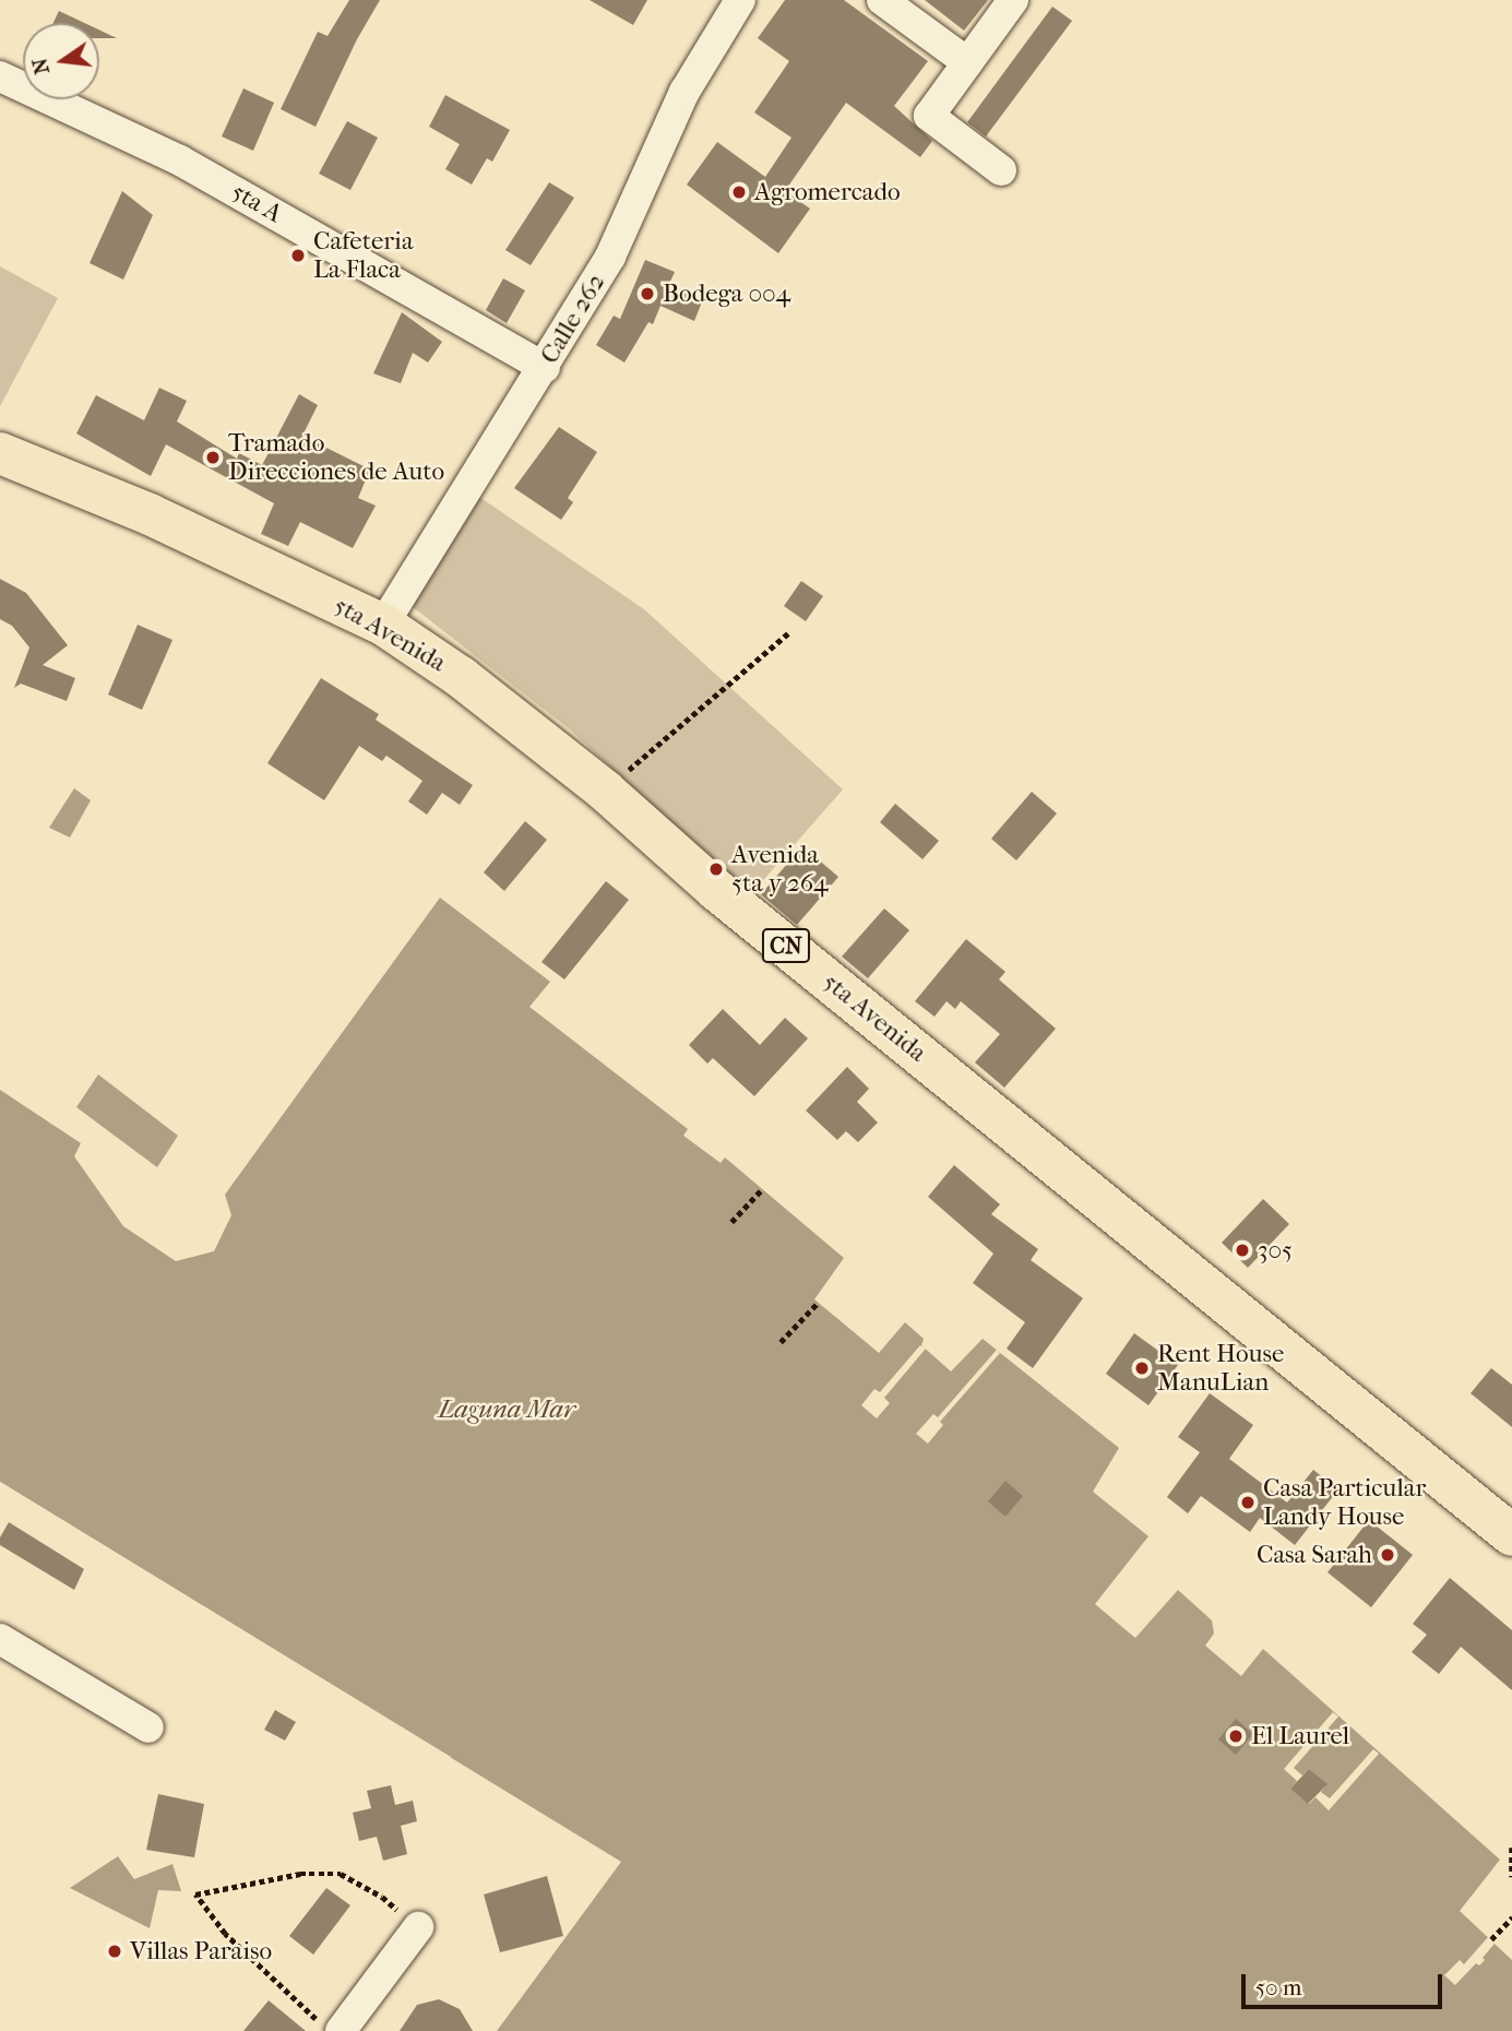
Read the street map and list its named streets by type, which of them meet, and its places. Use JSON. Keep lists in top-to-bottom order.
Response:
{
  "streets": {
    "highway": ["5ta Avenida", "CN"],
    "street": ["5ta A", "Calle 262"]
  },
  "crossings": [
    ["5ta A", "Calle 262"],
    ["Calle 262", "5ta Avenida"]
  ],
  "water": ["Laguna Mar"],
  "places": [
    "Agromercado",
    "Cafeteria La Flaca",
    "Bodega 004",
    "Tramado Direcciones de Auto",
    "Avenida 5ta y 264",
    "305",
    "Rent House ManuLian",
    "Casa Particular Landy House",
    "Casa Sarah",
    "El Laurel",
    "Villas Paraiso"
  ],
  "scale_bar": "50 m",
  "north": "left"
}
